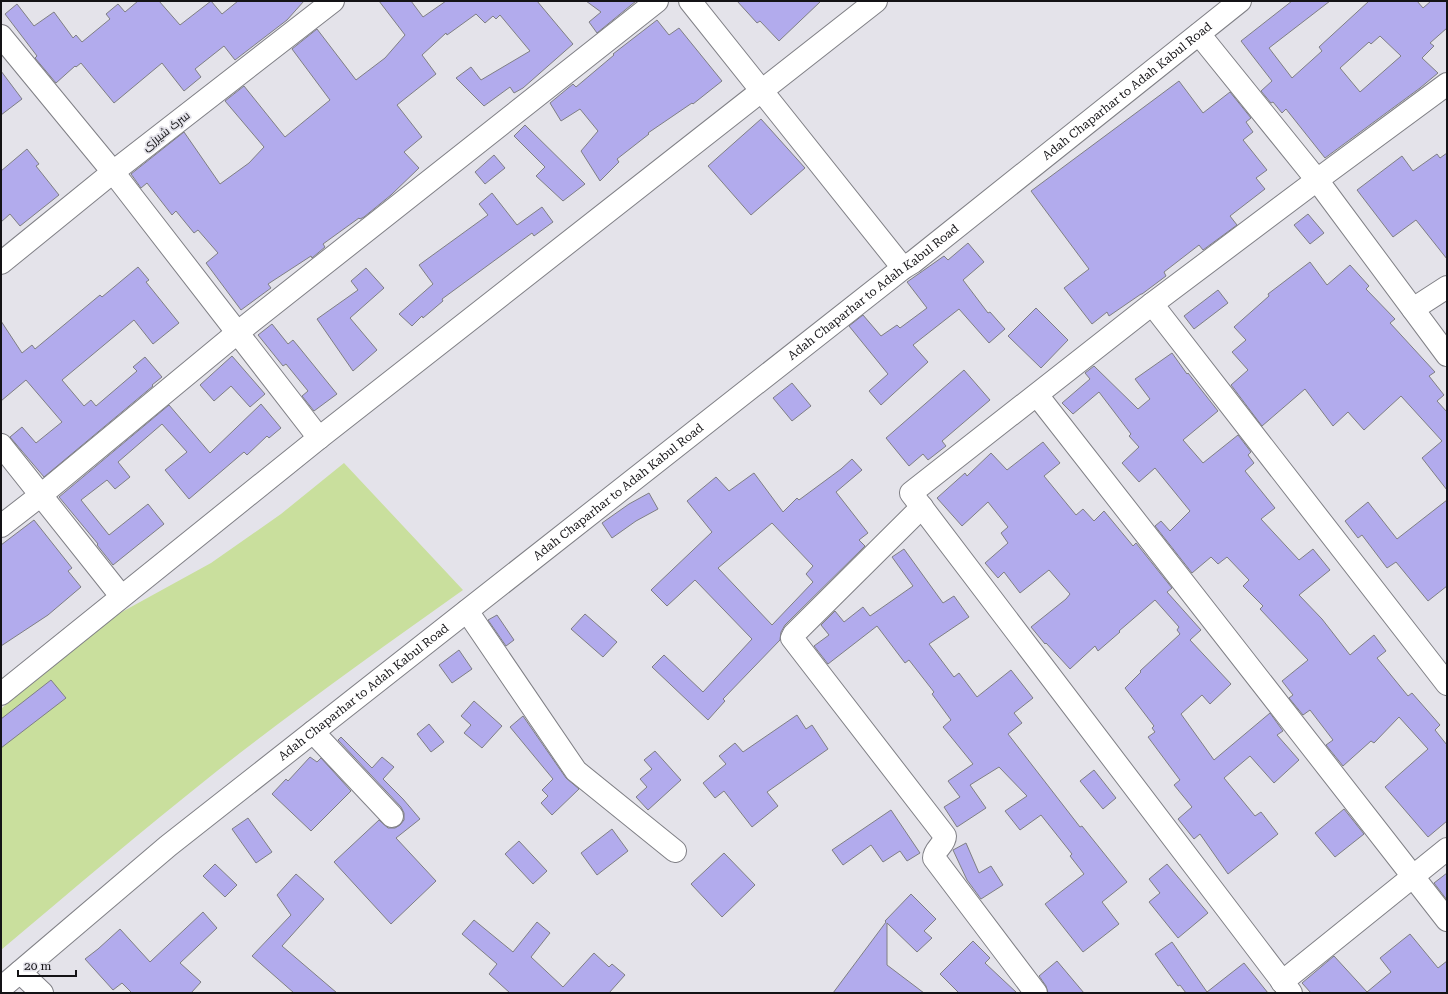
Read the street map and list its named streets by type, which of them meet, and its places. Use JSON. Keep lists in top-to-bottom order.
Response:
{
  "streets": {
    "street": ["Adah Chaparhar to Adah Kabul Road", "سرک شیرزی"]
  },
  "scale_bar": "20 m"
}
